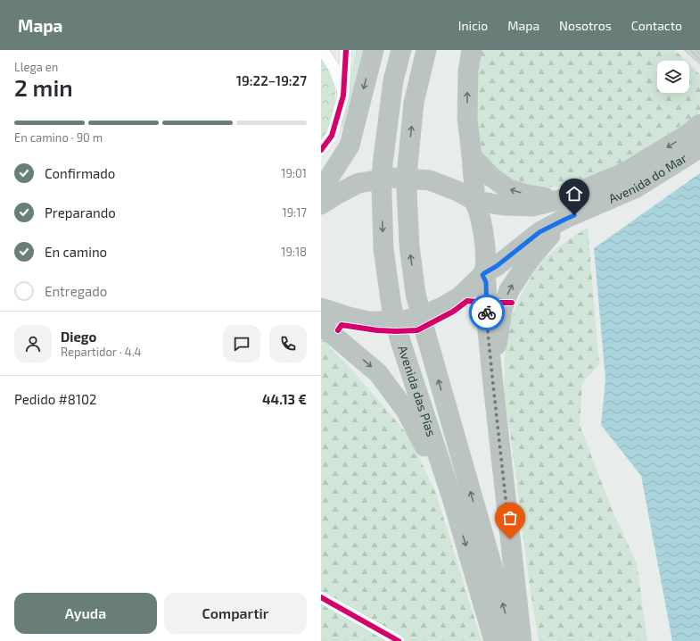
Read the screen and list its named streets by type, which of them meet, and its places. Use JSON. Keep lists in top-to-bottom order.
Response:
{
  "streets": {
    "highway": ["Avenida do Mar", "Avenida das Pías"]
  },
  "page": {
    "header": "Mapa",
    "nav": [
      "Inicio",
      "Mapa",
      "Nosotros",
      "Contacto"
    ],
    "heading": ["2 min", "Llega en", "19:22–19:27"],
    "panel": [
      "Diego",
      "Repartidor · 4.4",
      "Pedido #8102",
      "44.13 €"
    ],
    "bar": "En camino · 90 m",
    "list": [
      ["Confirmado", "19:01"],
      ["Preparando", "19:17"],
      ["En camino", "19:18"],
      "Entregado"
    ],
    "buttons": ["Ayuda", "Compartir"]
  }
}
